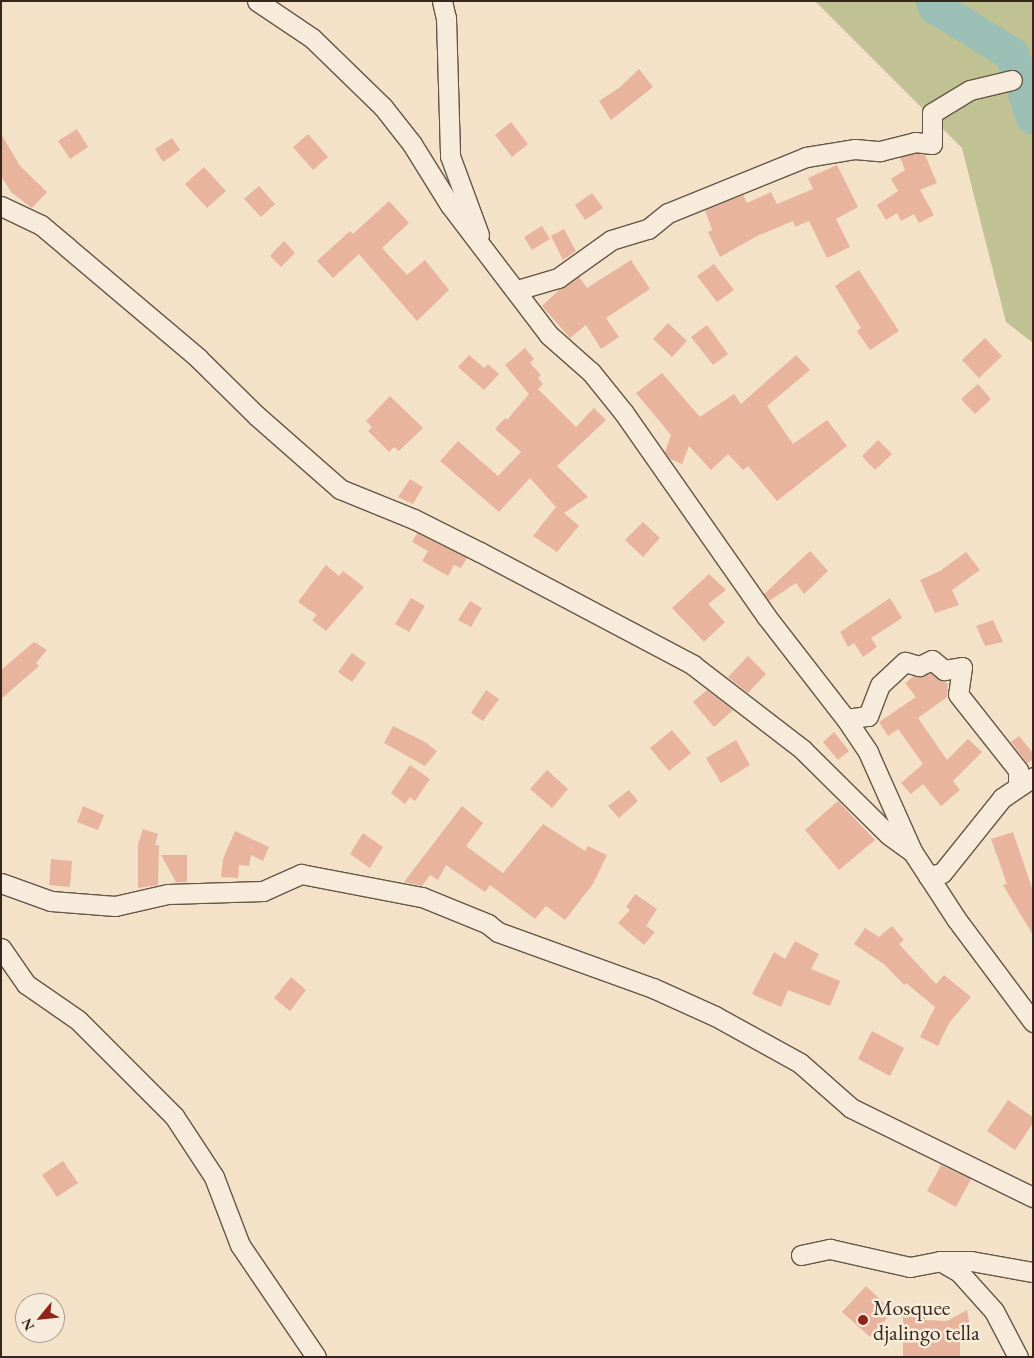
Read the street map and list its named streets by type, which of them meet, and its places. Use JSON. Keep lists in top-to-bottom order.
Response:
{
  "places": ["Mosquee djalingo tella"],
  "north": "bottom left"
}
